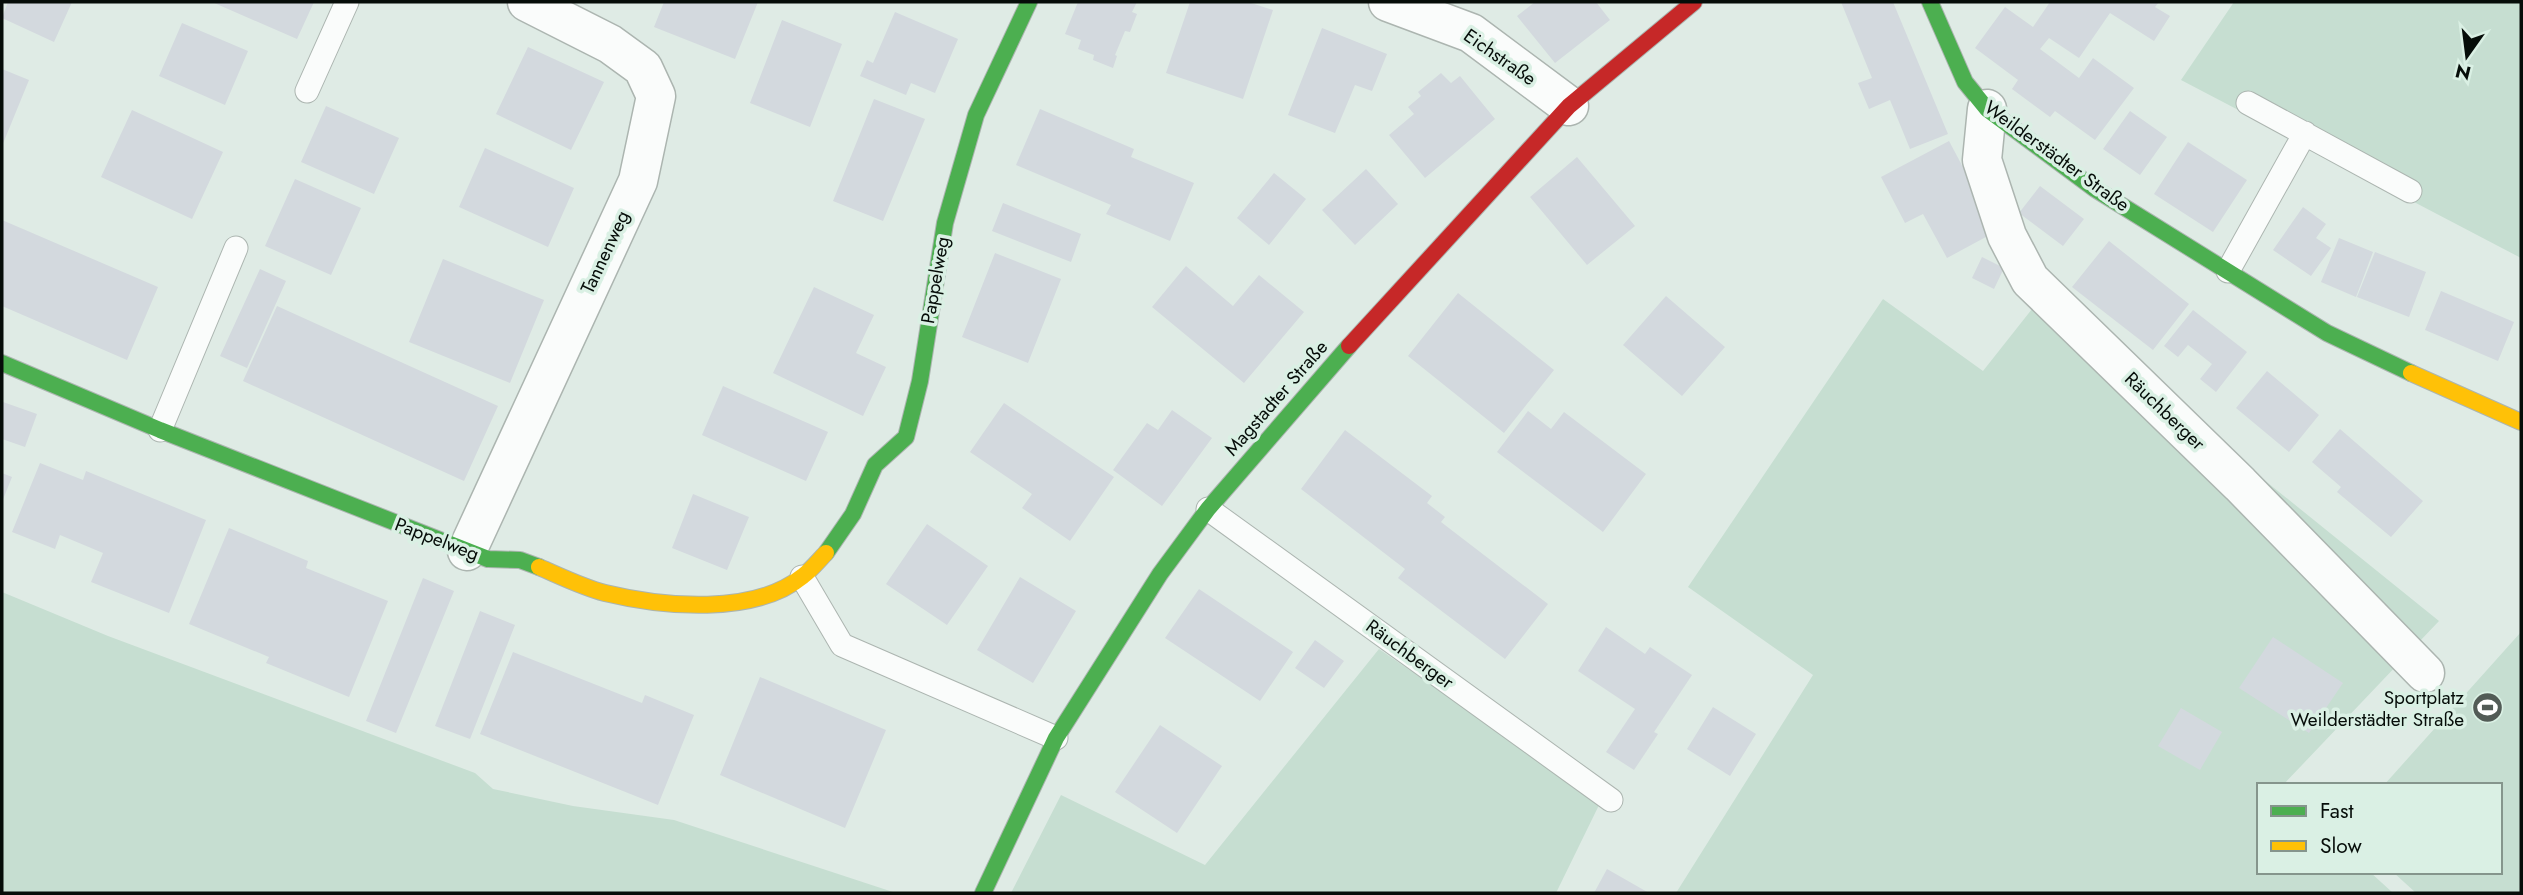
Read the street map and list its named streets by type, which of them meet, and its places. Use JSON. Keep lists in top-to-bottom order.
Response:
{
  "streets": {
    "street": [
      "Eichstraße",
      "Weilderstädter Straße",
      "Tannenweg",
      "Pappelweg",
      "Magstadter Straße",
      "Räuchberger"
    ]
  },
  "crossings": [
    ["Eichstraße", "Magstadter Straße"],
    ["Weilderstädter Straße", "Räuchberger"],
    ["Tannenweg", "Pappelweg"],
    ["Magstadter Straße", "Räuchberger"]
  ],
  "places": {
    "sports": ["Sportplatz Weilderstädter Straße"]
  },
  "legend": ["Fast", "Slow"],
  "north": "bottom"
}
